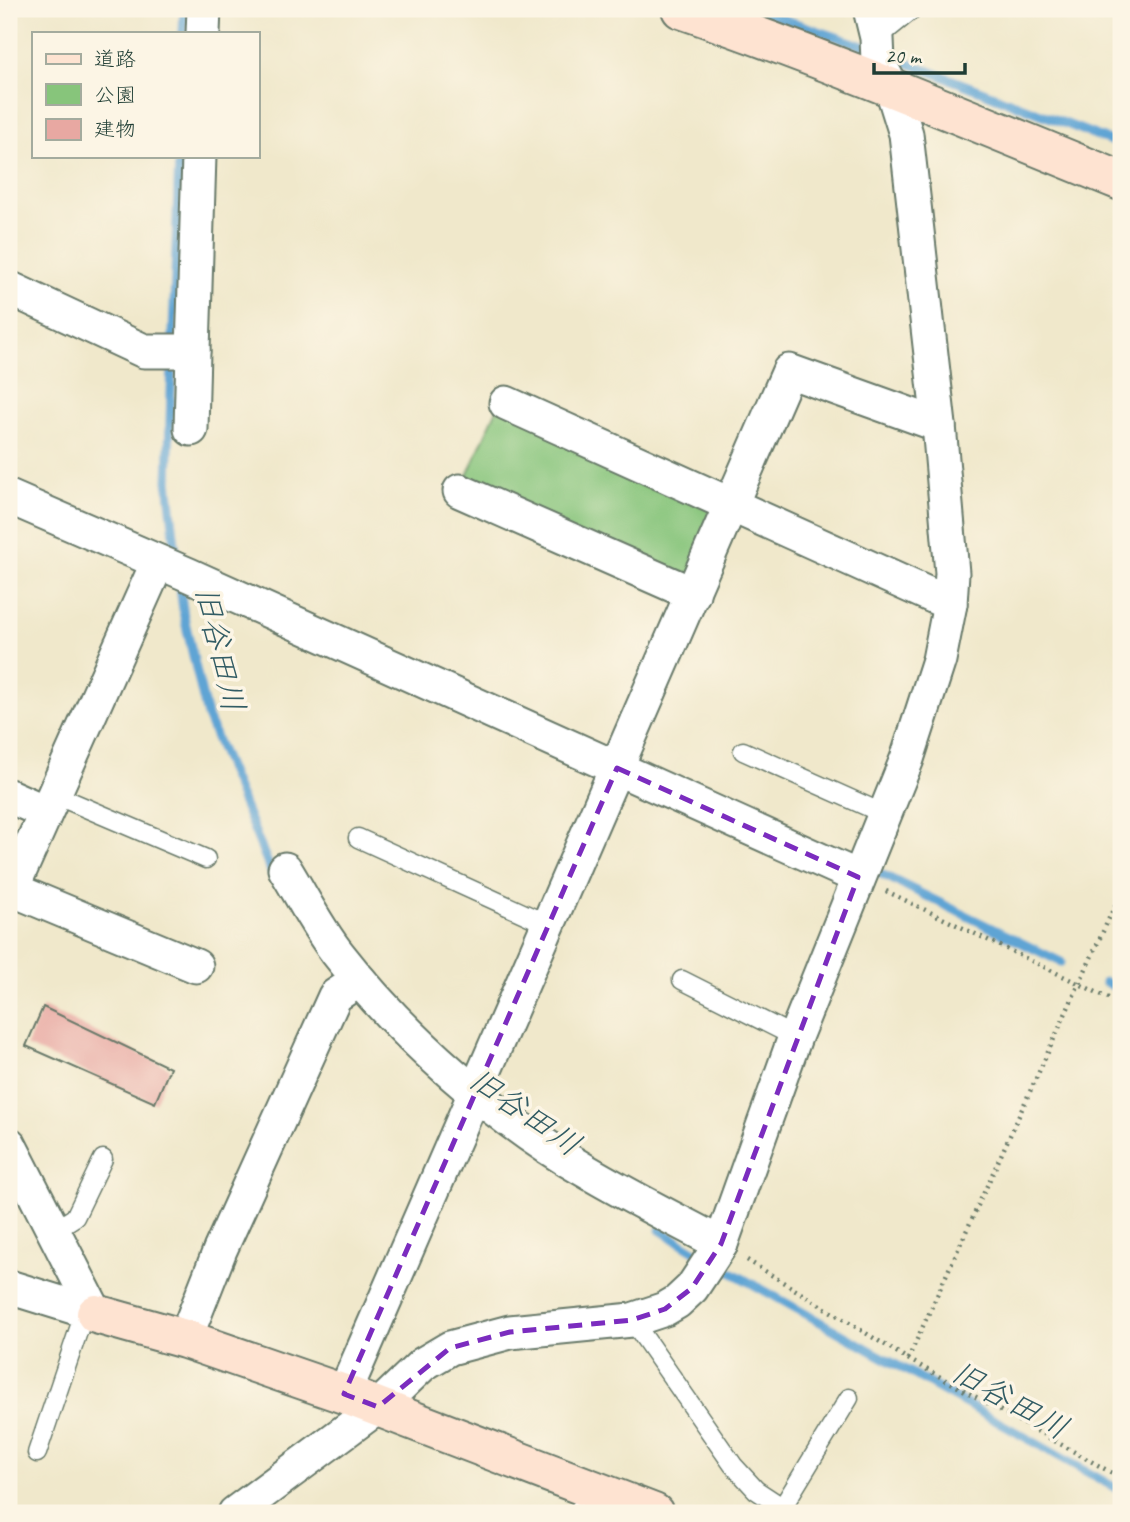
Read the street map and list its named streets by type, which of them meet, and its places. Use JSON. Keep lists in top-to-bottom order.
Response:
{
  "water": ["旧谷田川"],
  "legend": ["道路", "公園", "建物"],
  "scale_bar": "20 m"
}
